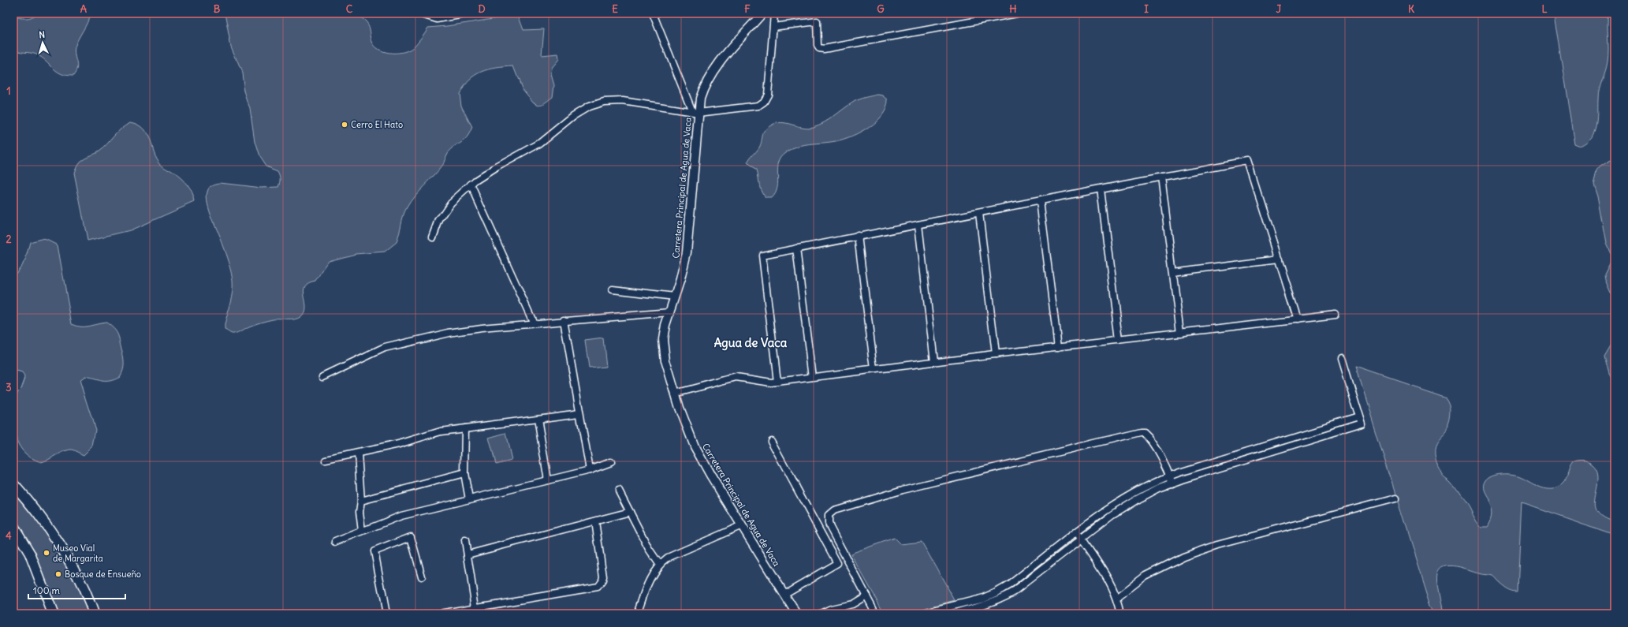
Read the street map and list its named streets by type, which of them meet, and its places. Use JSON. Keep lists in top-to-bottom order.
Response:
{
  "streets": {
    "street": ["Carretera Principal de Agua de Vaca"]
  },
  "districts": ["Agua de Vaca"],
  "places": ["Cerro El Hato", "Museo Vial de Margarita", "Bosque de Ensueño"],
  "scale_bar": "100 m",
  "north": "top",
  "grid": {
    "columns": [
      "A",
      "B",
      "C",
      "D",
      "E",
      "F",
      "G",
      "H",
      "I",
      "J",
      "K",
      "L"
    ],
    "rows": [
      "1",
      "2",
      "3",
      "4"
    ]
  }
}
